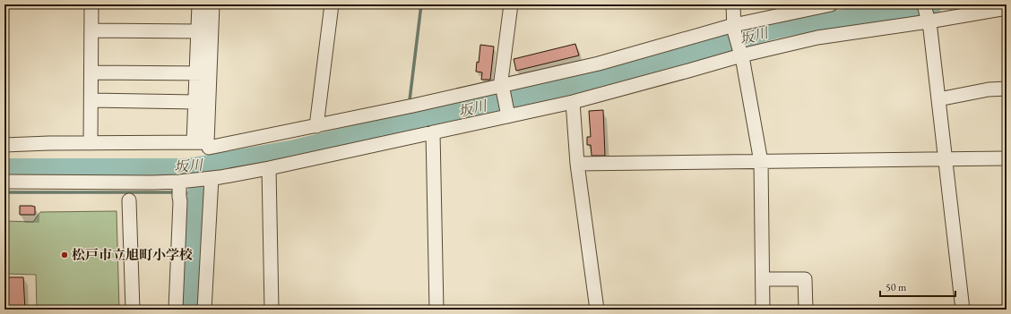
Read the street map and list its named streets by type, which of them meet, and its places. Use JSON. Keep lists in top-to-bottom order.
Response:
{
  "water": ["坂川"],
  "places": ["松戸市立旭町小学校"],
  "scale_bar": "50 m"
}
